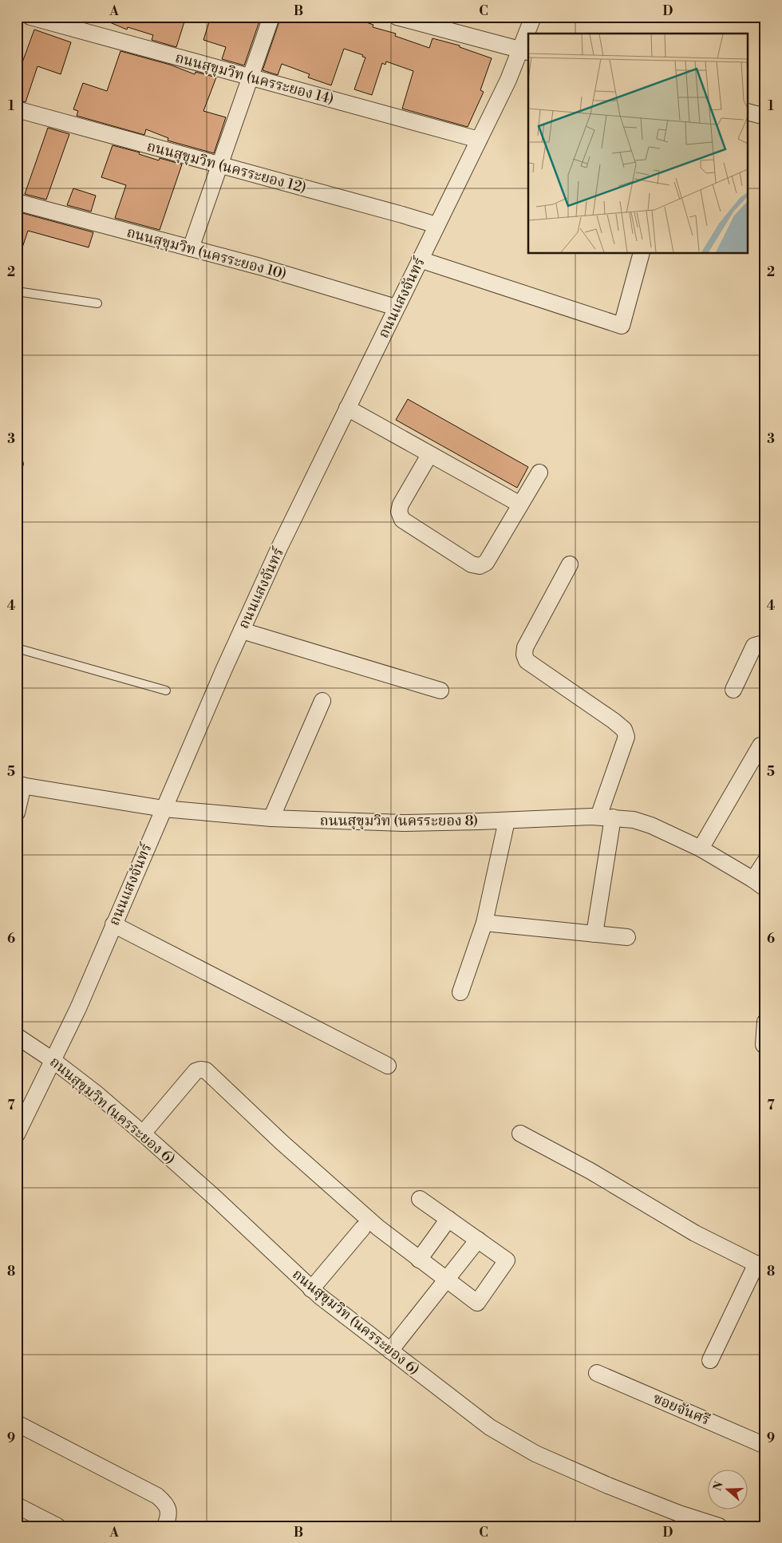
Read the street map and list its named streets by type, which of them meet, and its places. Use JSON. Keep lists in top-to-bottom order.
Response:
{
  "streets": {
    "street": [
      "ถนนสุขุมวิท (นครระยอง 14)",
      "ถนนสุขุมวิท (นครระยอง 12)",
      "ถนนสุขุมวิท (นครระยอง 10)",
      "ถนนแสงจันทร์",
      "ถนนสุขุมวิท (นครระยอง 8)",
      "ถนนสุขุมวิท (นครระยอง 6)",
      "ซอยจันศรี"
    ]
  },
  "crossings": [
    ["ถนนสุขุมวิท (นครระยอง 14)", "ถนนแสงจันทร์"],
    ["ถนนสุขุมวิท (นครระยอง 12)", "ถนนแสงจันทร์"],
    ["ถนนสุขุมวิท (นครระยอง 10)", "ถนนแสงจันทร์"],
    ["ถนนแสงจันทร์", "ถนนสุขุมวิท (นครระยอง 8)"],
    ["ถนนแสงจันทร์", "ถนนสุขุมวิท (นครระยอง 6)"]
  ],
  "north": "left",
  "grid": {
    "columns": [
      "A",
      "B",
      "C",
      "D"
    ],
    "rows": [
      "1",
      "2",
      "3",
      "4",
      "5",
      "6",
      "7",
      "8",
      "9"
    ]
  }
}
